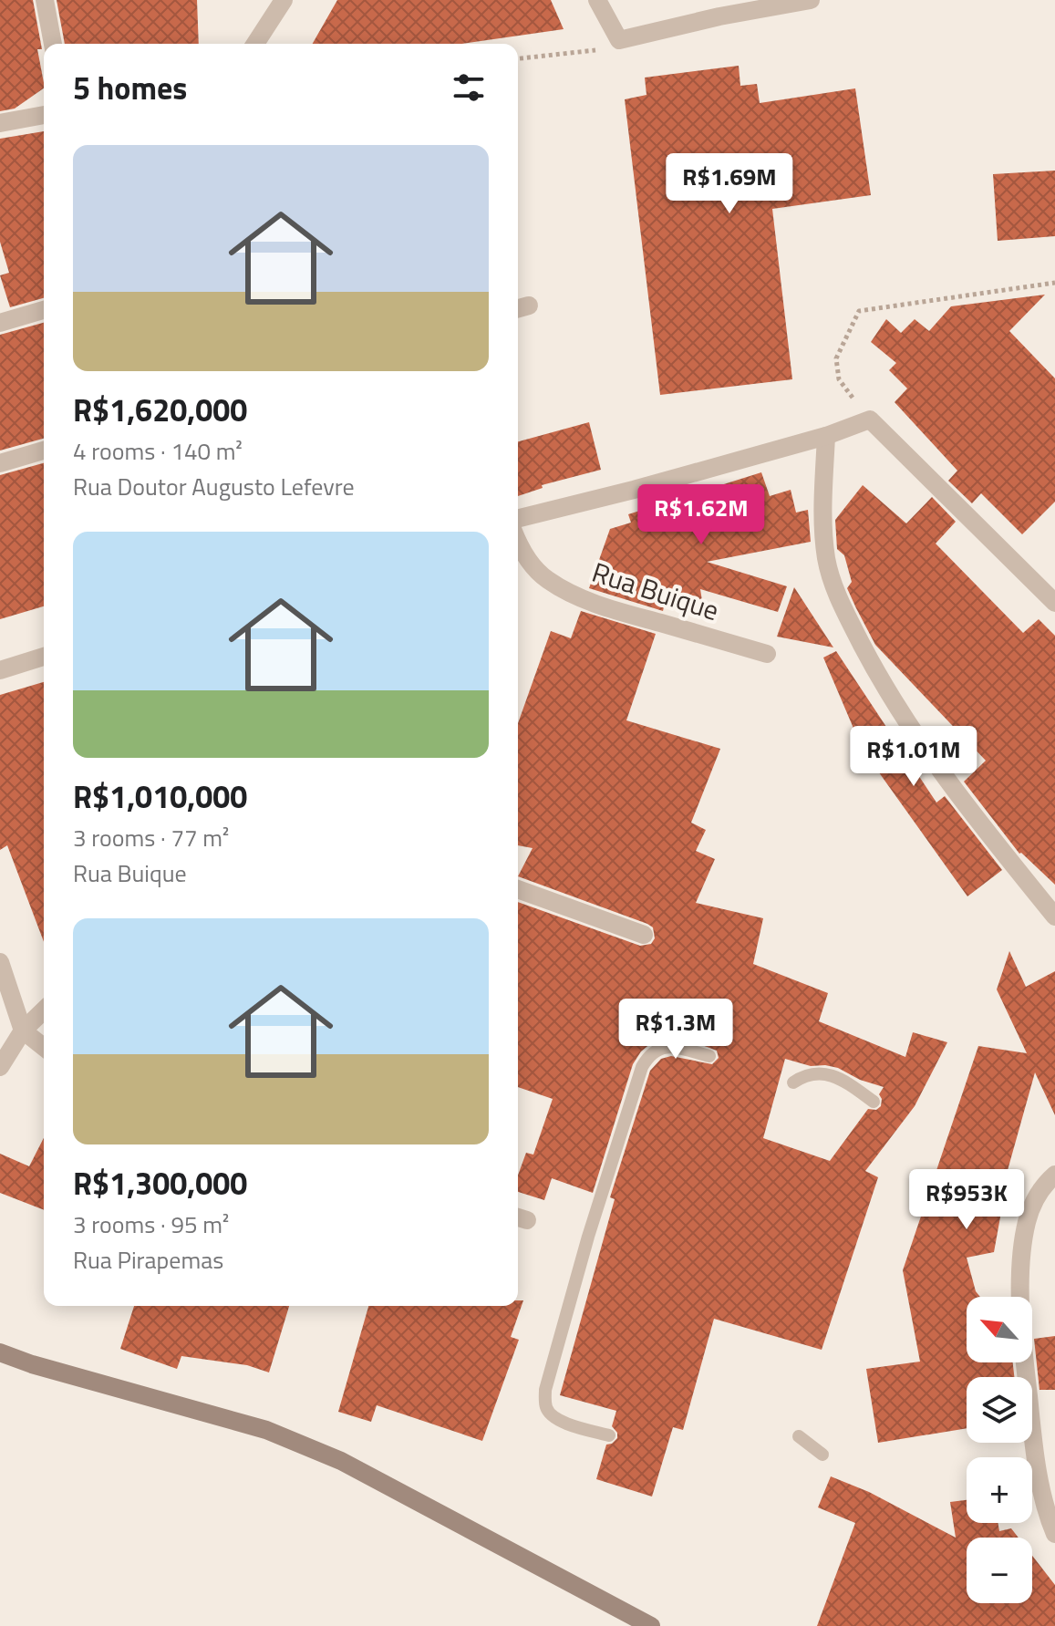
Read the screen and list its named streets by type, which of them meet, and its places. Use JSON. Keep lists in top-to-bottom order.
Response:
{
  "streets": {
    "street": ["Rua Buique"]
  },
  "north": "top left",
  "page": {
    "heading": "5 homes",
    "list": [
      {
        "name": "R$1,620,000",
        "note": "4 rooms · 140 m² · Rua Doutor Augusto Lefevre"
      },
      {
        "name": "R$1,010,000",
        "note": "3 rooms · 77 m² · Rua Buique"
      },
      {
        "name": "R$1,300,000",
        "note": "3 rooms · 95 m² · Rua Pirapemas"
      }
    ],
    "price": [
      "R$1.69M",
      "R$1.62M",
      "R$1.01M",
      "R$1.3M",
      "R$953K"
    ],
    "map_buttons": ["+", "−"]
  }
}
